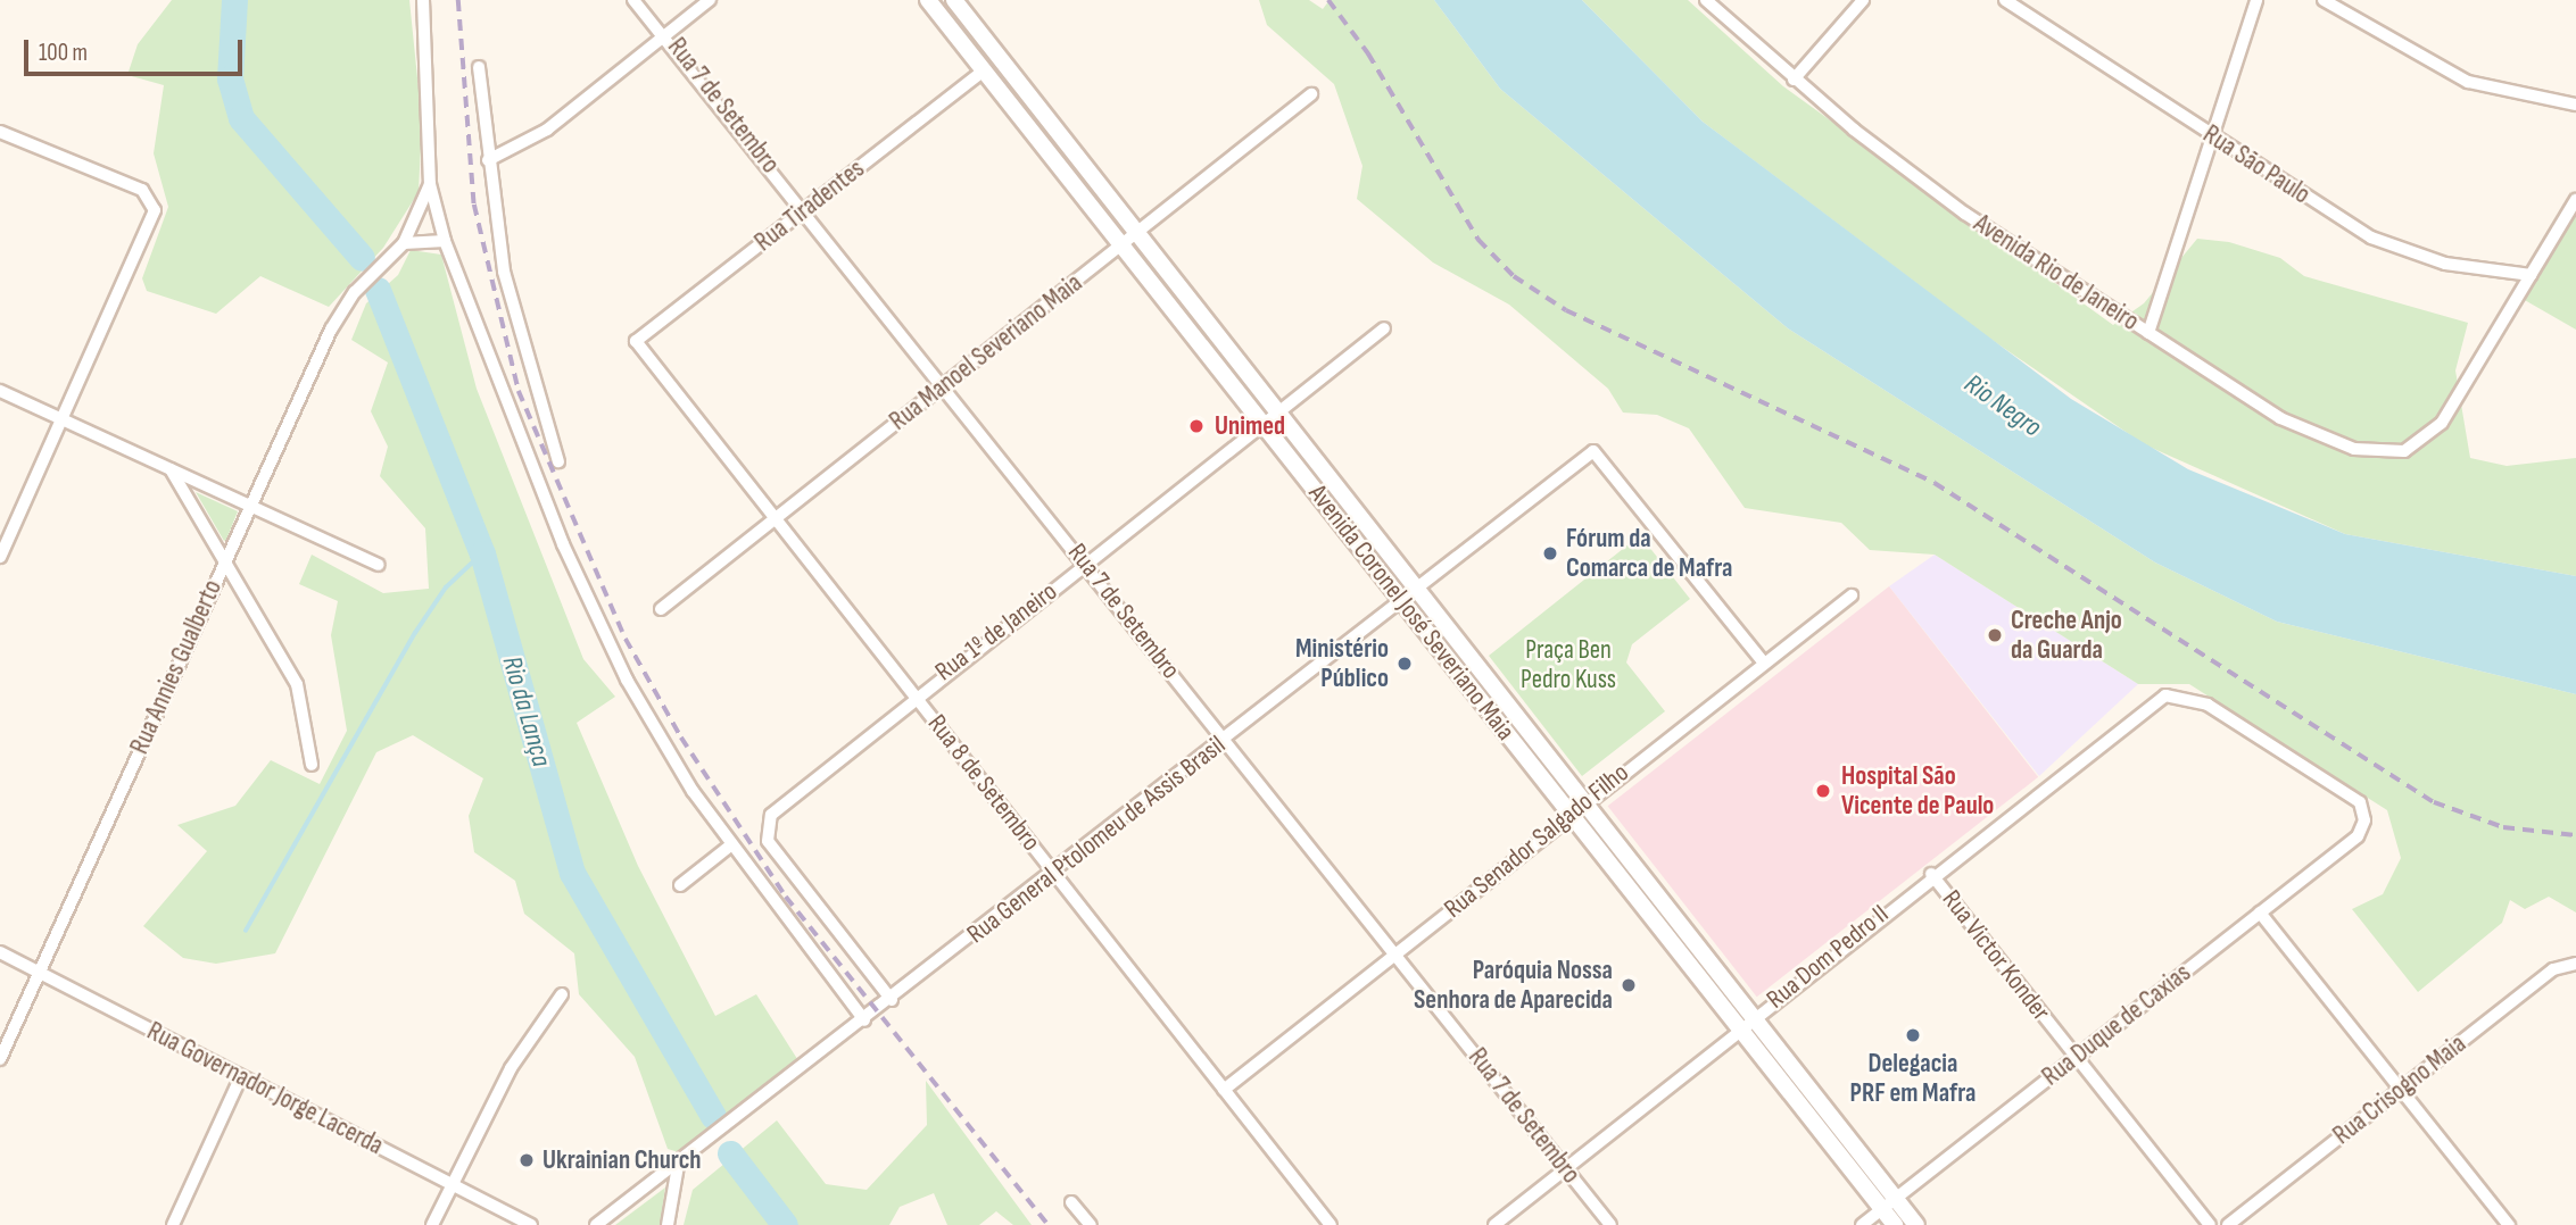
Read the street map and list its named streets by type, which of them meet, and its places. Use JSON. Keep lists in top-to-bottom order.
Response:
{
  "streets": {
    "main road": ["Avenida Coronel José Severiano Maia"],
    "street": [
      "Rua 7 de Setembro",
      "Rua São Paulo",
      "Rua Tiradentes",
      "Avenida Rio de Janeiro",
      "Rua Manoel Severiano Maia",
      "Rua 1º de Janeiro",
      "Rua Annies Gualberto",
      "Rua 8 de Setembro",
      "Rua General Ptolomeu de Assis Brasil",
      "Rua Senador Salgado Filho",
      "Rua Victor Konder",
      "Rua Dom Pedro II",
      "Rua Duque de Caxias",
      "Rua Governador Jorge Lacerda",
      "Rua Crisogno Maia"
    ]
  },
  "crossings": [
    ["Rua 7 de Setembro", "Rua Tiradentes"],
    ["Rua 7 de Setembro", "Rua Manoel Severiano Maia"],
    ["Rua 7 de Setembro", "Rua 1º de Janeiro"],
    ["Rua 7 de Setembro", "Rua General Ptolomeu de Assis Brasil"],
    ["Rua 7 de Setembro", "Rua Senador Salgado Filho"],
    ["Rua 7 de Setembro", "Rua Dom Pedro II"],
    ["Rua São Paulo", "Avenida Rio de Janeiro"],
    ["Rua Tiradentes", "Avenida Coronel José Severiano Maia"],
    ["Rua Tiradentes", "Rua 8 de Setembro"],
    ["Rua Manoel Severiano Maia", "Avenida Coronel José Severiano Maia"],
    ["Rua Manoel Severiano Maia", "Rua 8 de Setembro"],
    ["Avenida Coronel José Severiano Maia", "Rua 1º de Janeiro"],
    ["Avenida Coronel José Severiano Maia", "Rua General Ptolomeu de Assis Brasil"],
    ["Avenida Coronel José Severiano Maia", "Rua Senador Salgado Filho"],
    ["Avenida Coronel José Severiano Maia", "Rua Dom Pedro II"],
    ["Avenida Coronel José Severiano Maia", "Rua Duque de Caxias"],
    ["Rua 1º de Janeiro", "Rua 8 de Setembro"],
    ["Rua 1º de Janeiro", "Rua General Ptolomeu de Assis Brasil"],
    ["Rua Annies Gualberto", "Rua Governador Jorge Lacerda"],
    ["Rua 8 de Setembro", "Rua General Ptolomeu de Assis Brasil"],
    ["Rua 8 de Setembro", "Rua Senador Salgado Filho"],
    ["Rua General Ptolomeu de Assis Brasil", "Rua Senador Salgado Filho"],
    ["Rua Victor Konder", "Rua Dom Pedro II"],
    ["Rua Victor Konder", "Rua Duque de Caxias"],
    ["Rua Dom Pedro II", "Rua Duque de Caxias"]
  ],
  "water": ["Rio Negro", "Rio da Lança"],
  "parks": ["Praça Ben Pedro Kuss"],
  "places": [
    "Unimed",
    "Fórum da Comarca de Mafra",
    "Creche Anjo da Guarda",
    "Ministério Público",
    "Hospital São Vicente de Paulo",
    "Paróquia Nossa Senhora de Aparecida",
    "Delegacia PRF em Mafra",
    "Ukrainian Church"
  ],
  "scale_bar": "100 m"
}
